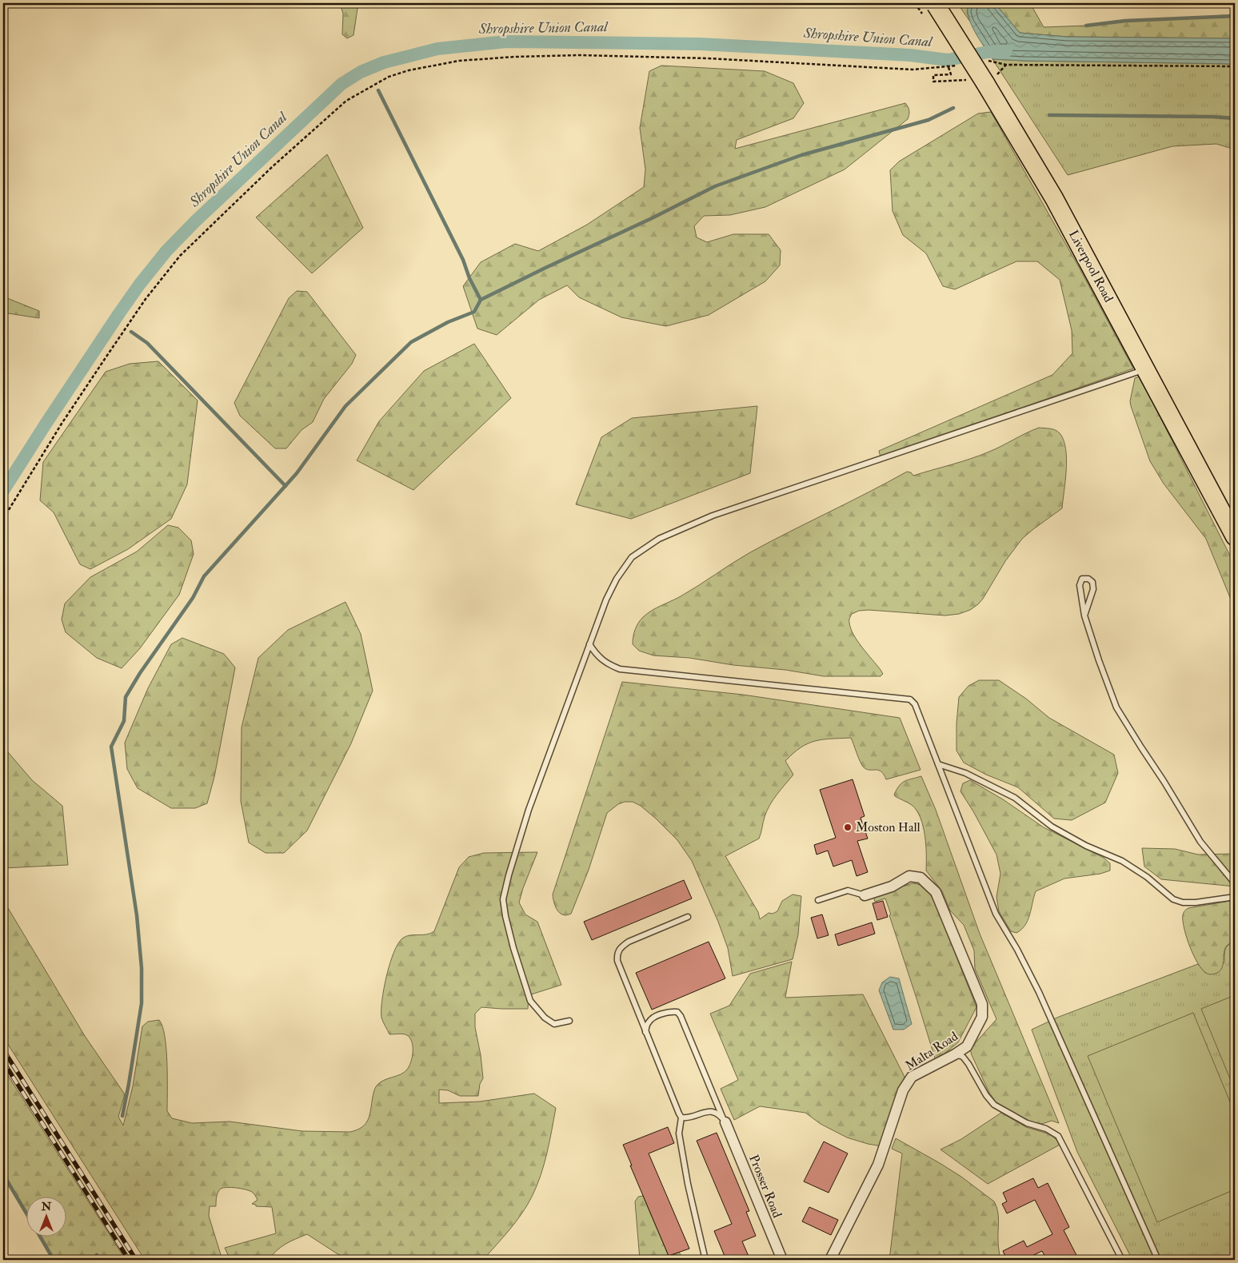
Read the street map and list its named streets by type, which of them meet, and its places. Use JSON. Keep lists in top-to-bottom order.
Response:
{
  "streets": {
    "highway": ["Liverpool Road"],
    "street": ["Malta Road", "Prosser Road"]
  },
  "water": ["Shropshire Union Canal"],
  "places": ["Moston Hall"],
  "north": "top"
}
